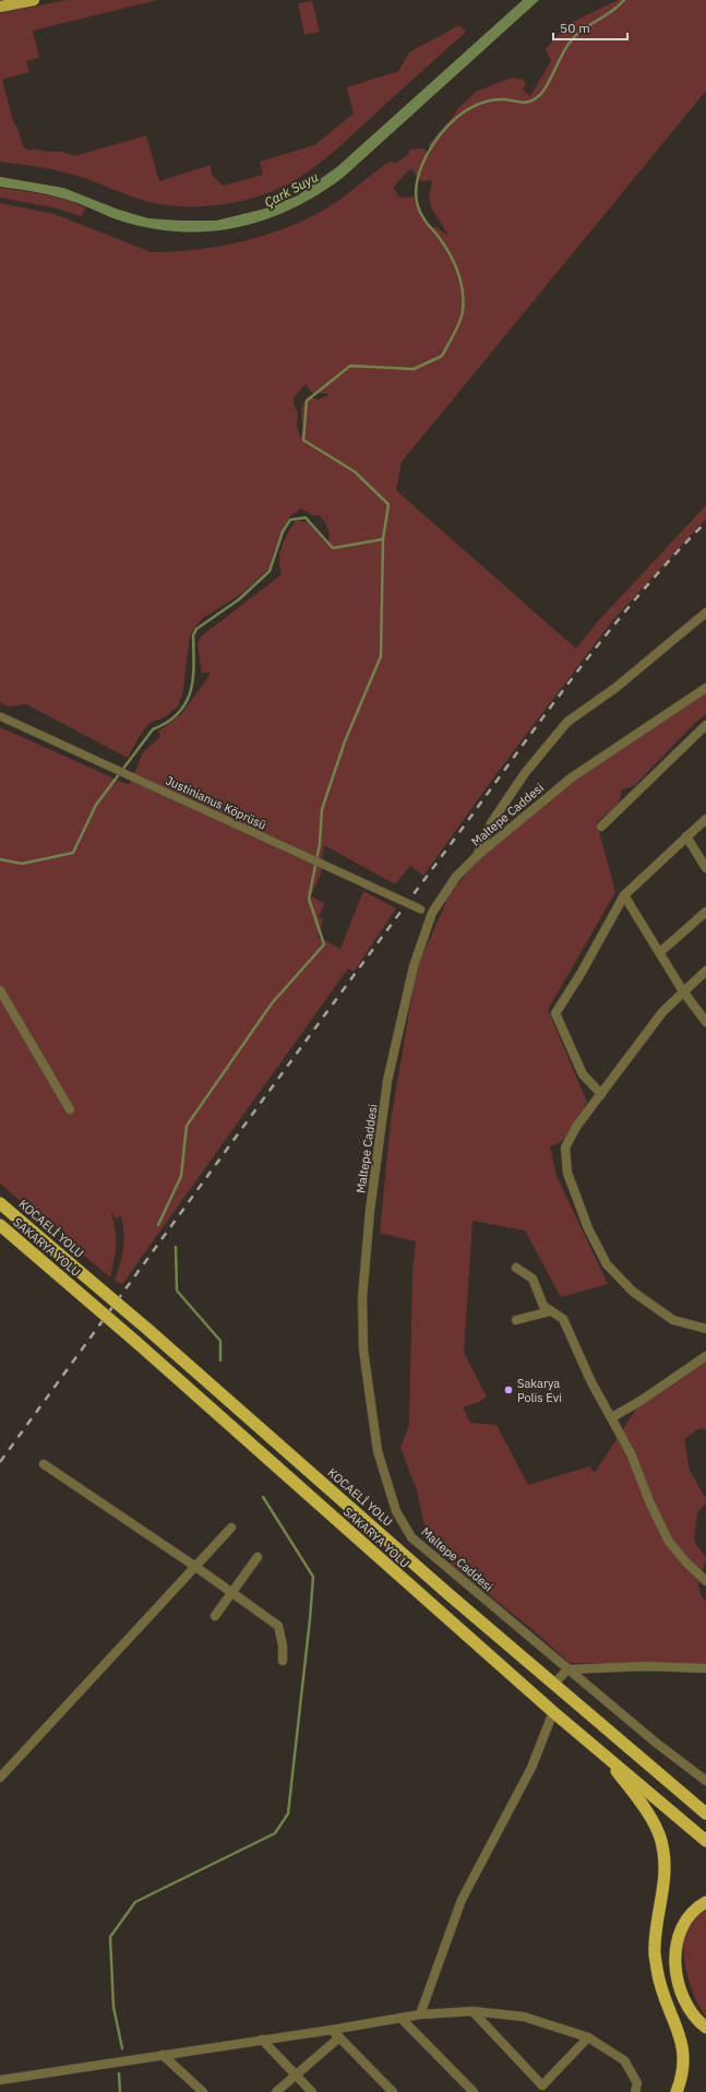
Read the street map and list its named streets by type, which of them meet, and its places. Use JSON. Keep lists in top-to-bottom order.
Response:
{
  "streets": {
    "highway": ["KOCAELİ YOLU", "SAKARYA YOLU"],
    "street": ["Justinianus Köprüsü", "Maltepe Caddesi"]
  },
  "water": ["Çark Suyu"],
  "places": ["Sakarya Polis Evi"],
  "scale_bar": "50 m"
}
